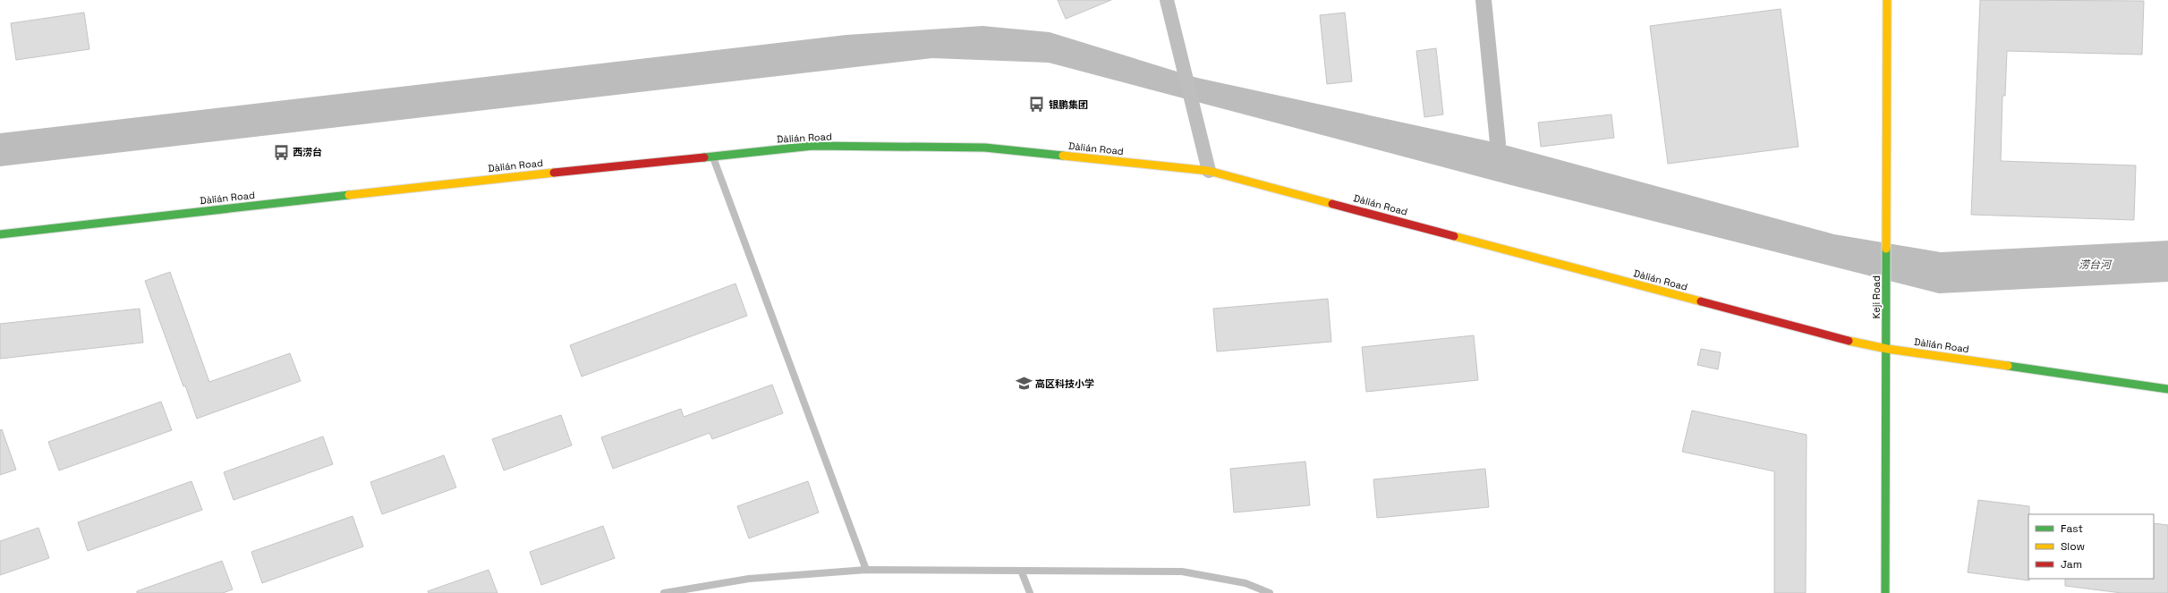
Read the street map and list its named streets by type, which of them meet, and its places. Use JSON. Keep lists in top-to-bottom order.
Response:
{
  "streets": {
    "main road": ["Dàlián Road", "Keji Road"]
  },
  "crossings": [
    ["Dàlián Road", "Keji Road"]
  ],
  "water": ["涝台河"],
  "places": {
    "bus stop": ["银鹏集团", "西涝台"],
    "school or university": ["高区科技小学"]
  },
  "legend": ["Fast", "Slow", "Jam"]
}
